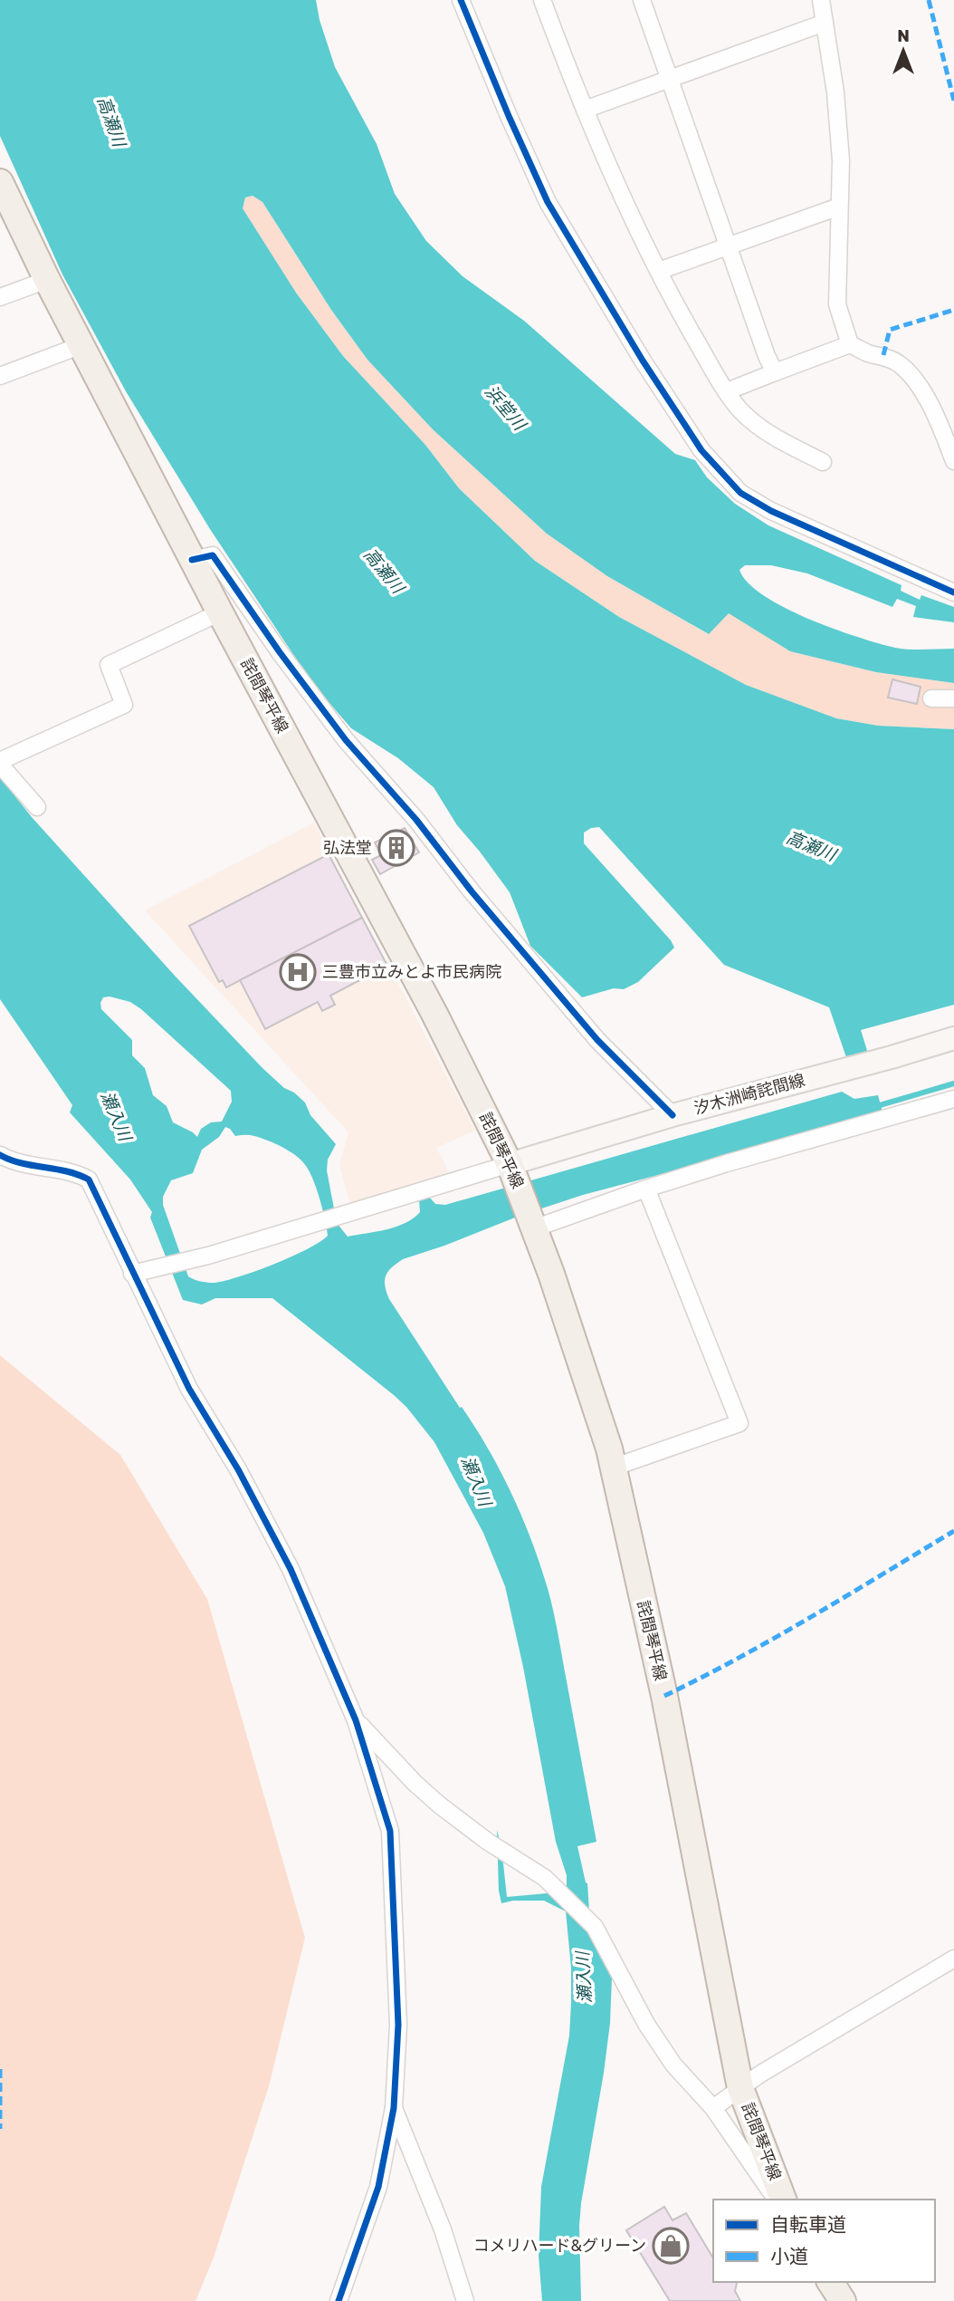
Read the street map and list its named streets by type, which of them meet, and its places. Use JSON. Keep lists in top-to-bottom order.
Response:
{
  "streets": {
    "main road": ["詫間琴平線", "汐木洲崎詫間線"]
  },
  "crossings": [
    ["詫間琴平線", "汐木洲崎詫間線"]
  ],
  "water": ["高瀬川", "浜堂川", "瀬入川"],
  "places": {
    "building": ["弘法堂"],
    "hospital": ["三豊市立みとよ市民病院"],
    "shop": ["コメリハード&グリーン"]
  },
  "legend": ["自転車道", "小道"],
  "north": "top"
}
